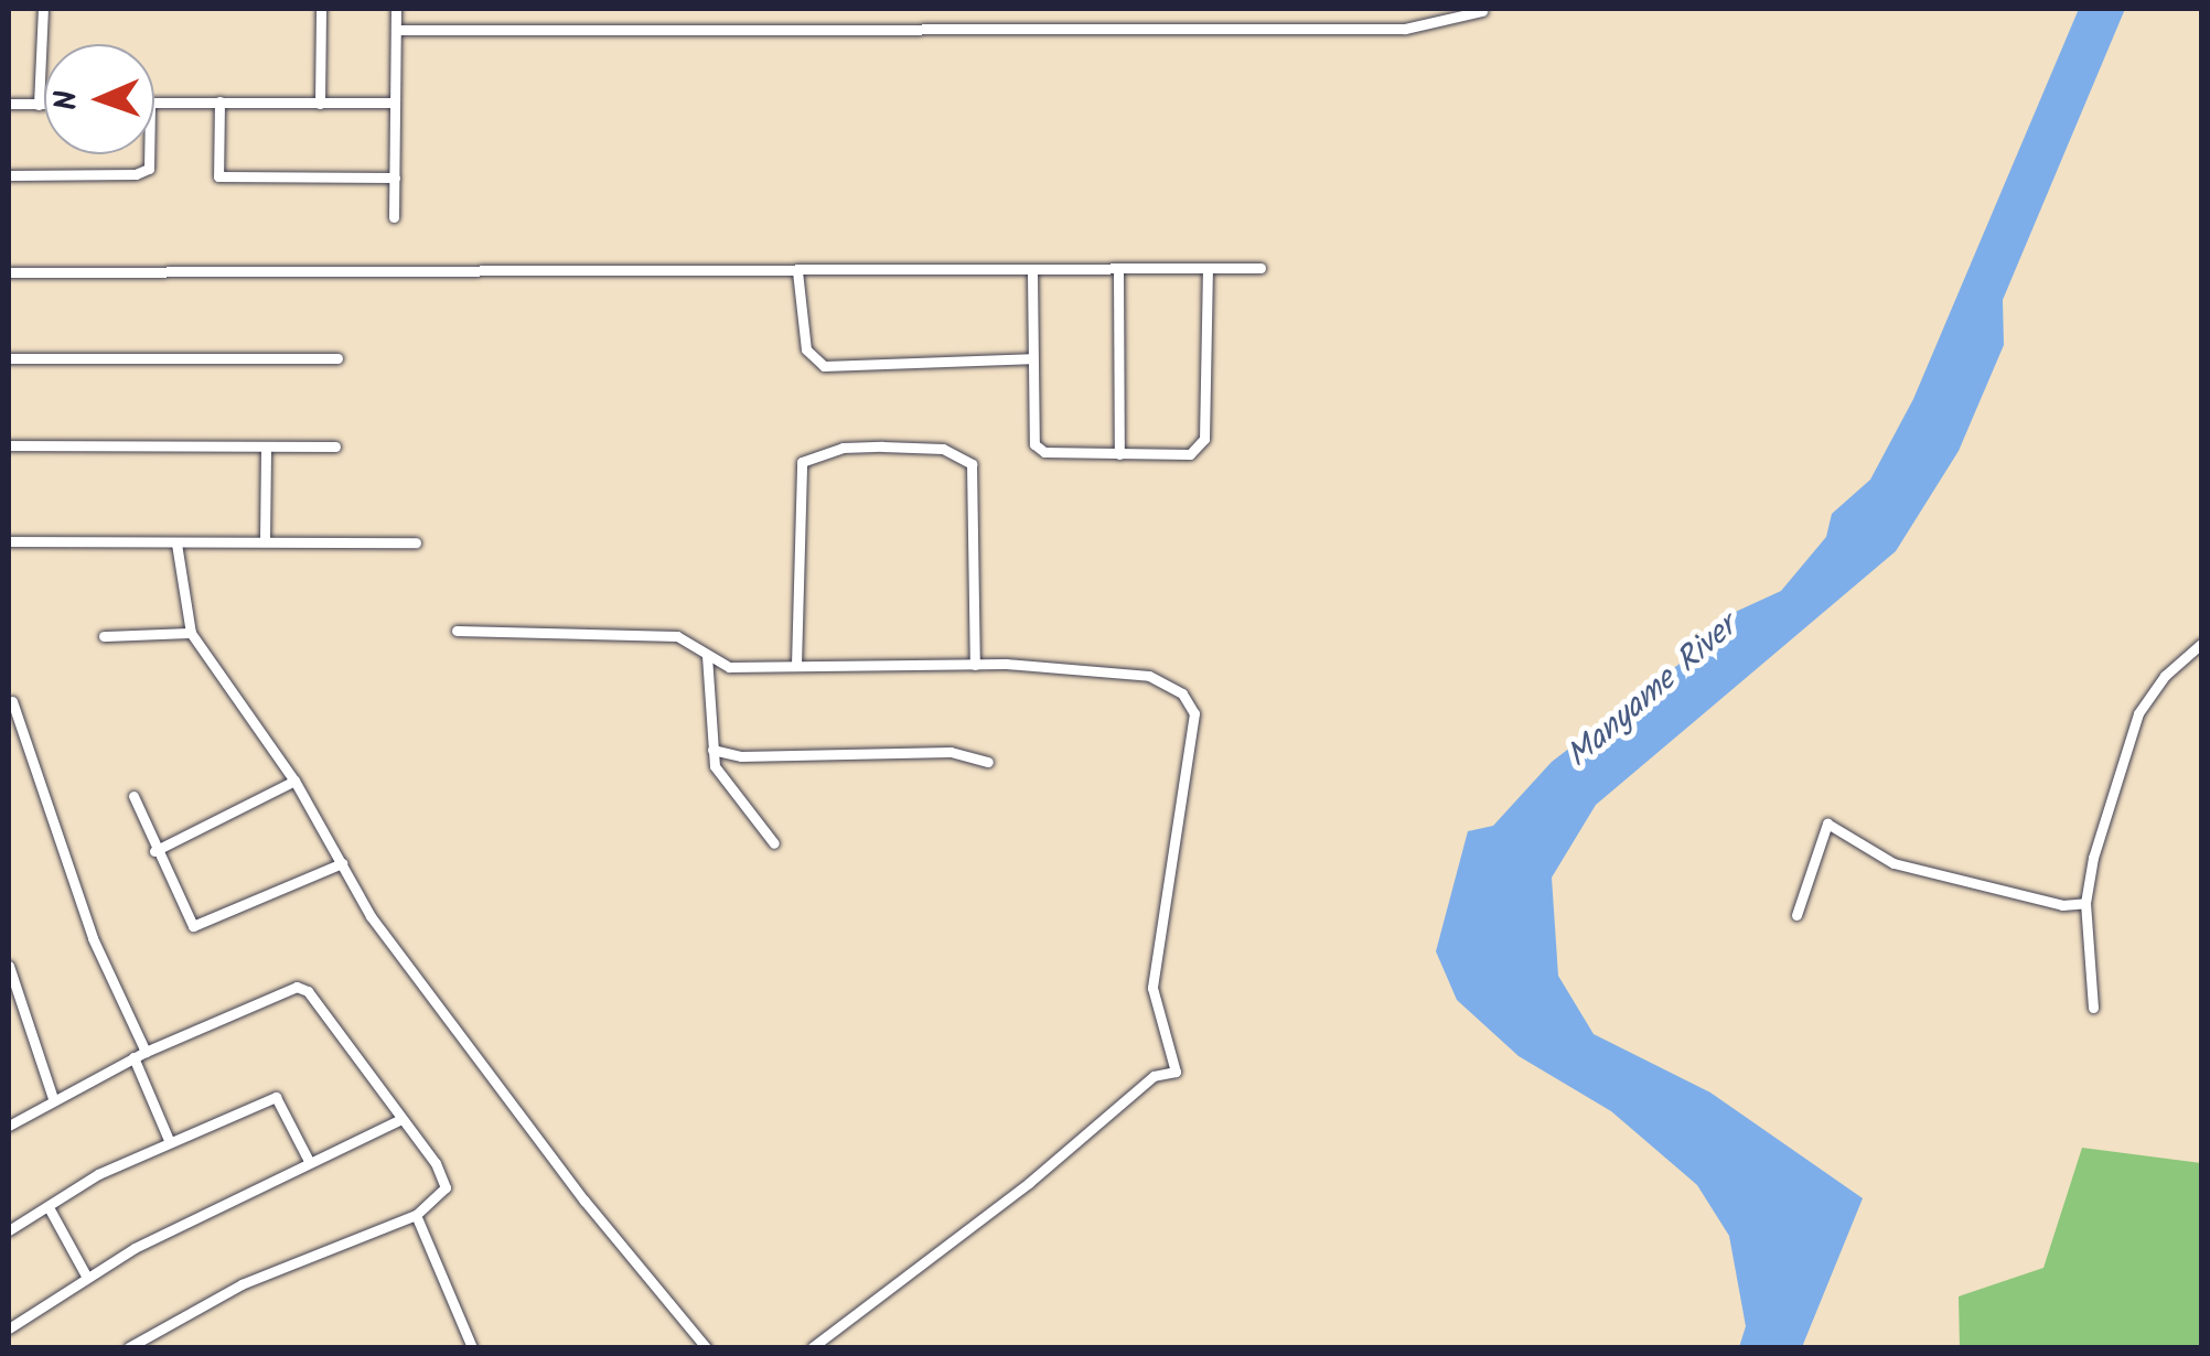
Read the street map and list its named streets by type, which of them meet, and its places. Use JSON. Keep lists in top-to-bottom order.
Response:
{
  "water": ["Manyame River"],
  "north": "left"
}
